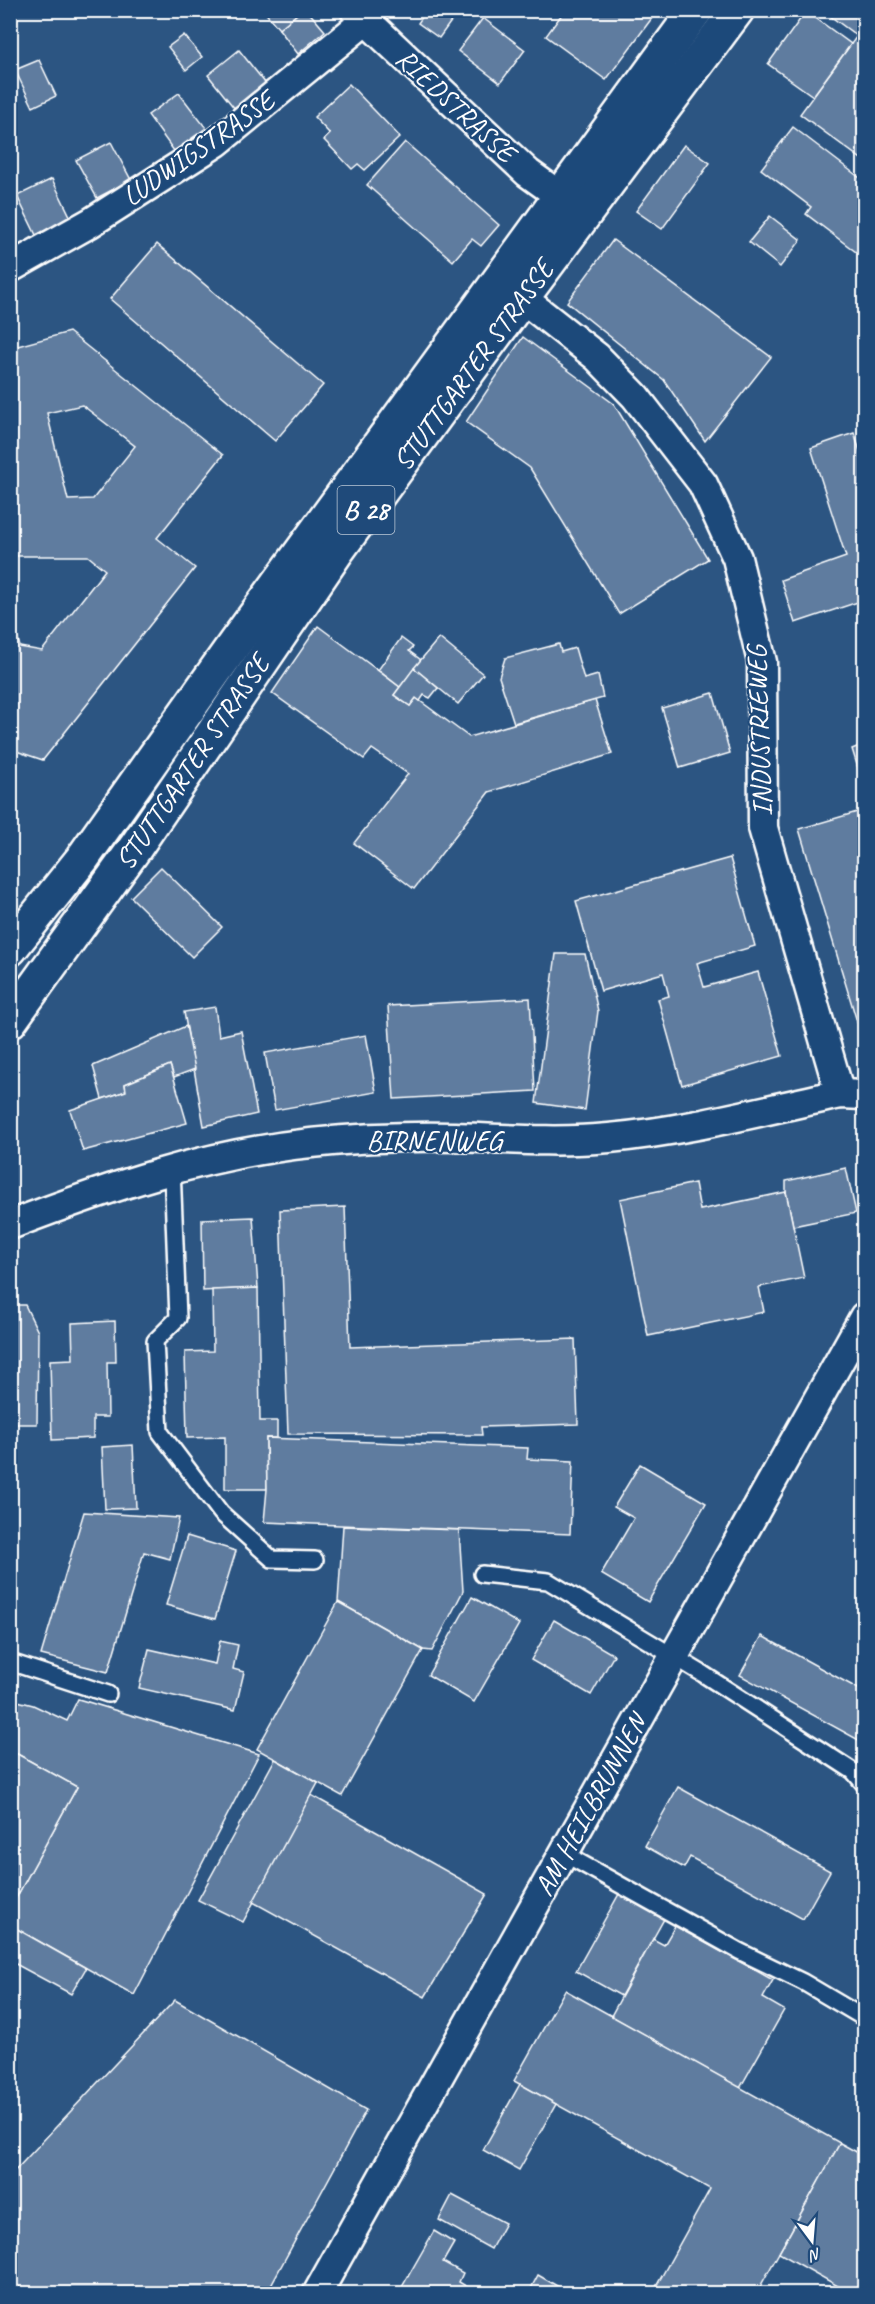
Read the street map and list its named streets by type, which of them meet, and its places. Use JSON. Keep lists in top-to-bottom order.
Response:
{
  "streets": {
    "main road": ["STUTTGARTER STRASSE", "B 28"],
    "street": [
      "RIEDSTRASSE",
      "LUDWIGSTRASSE",
      "INDUSTRIEWEG",
      "BIRNENWEG",
      "AM HEILBRUNNEN"
    ]
  },
  "crossings": [
    ["RIEDSTRASSE", "LUDWIGSTRASSE"],
    ["RIEDSTRASSE", "STUTTGARTER STRASSE"],
    ["STUTTGARTER STRASSE", "INDUSTRIEWEG"],
    ["INDUSTRIEWEG", "BIRNENWEG"]
  ],
  "north": "bottom"
}
